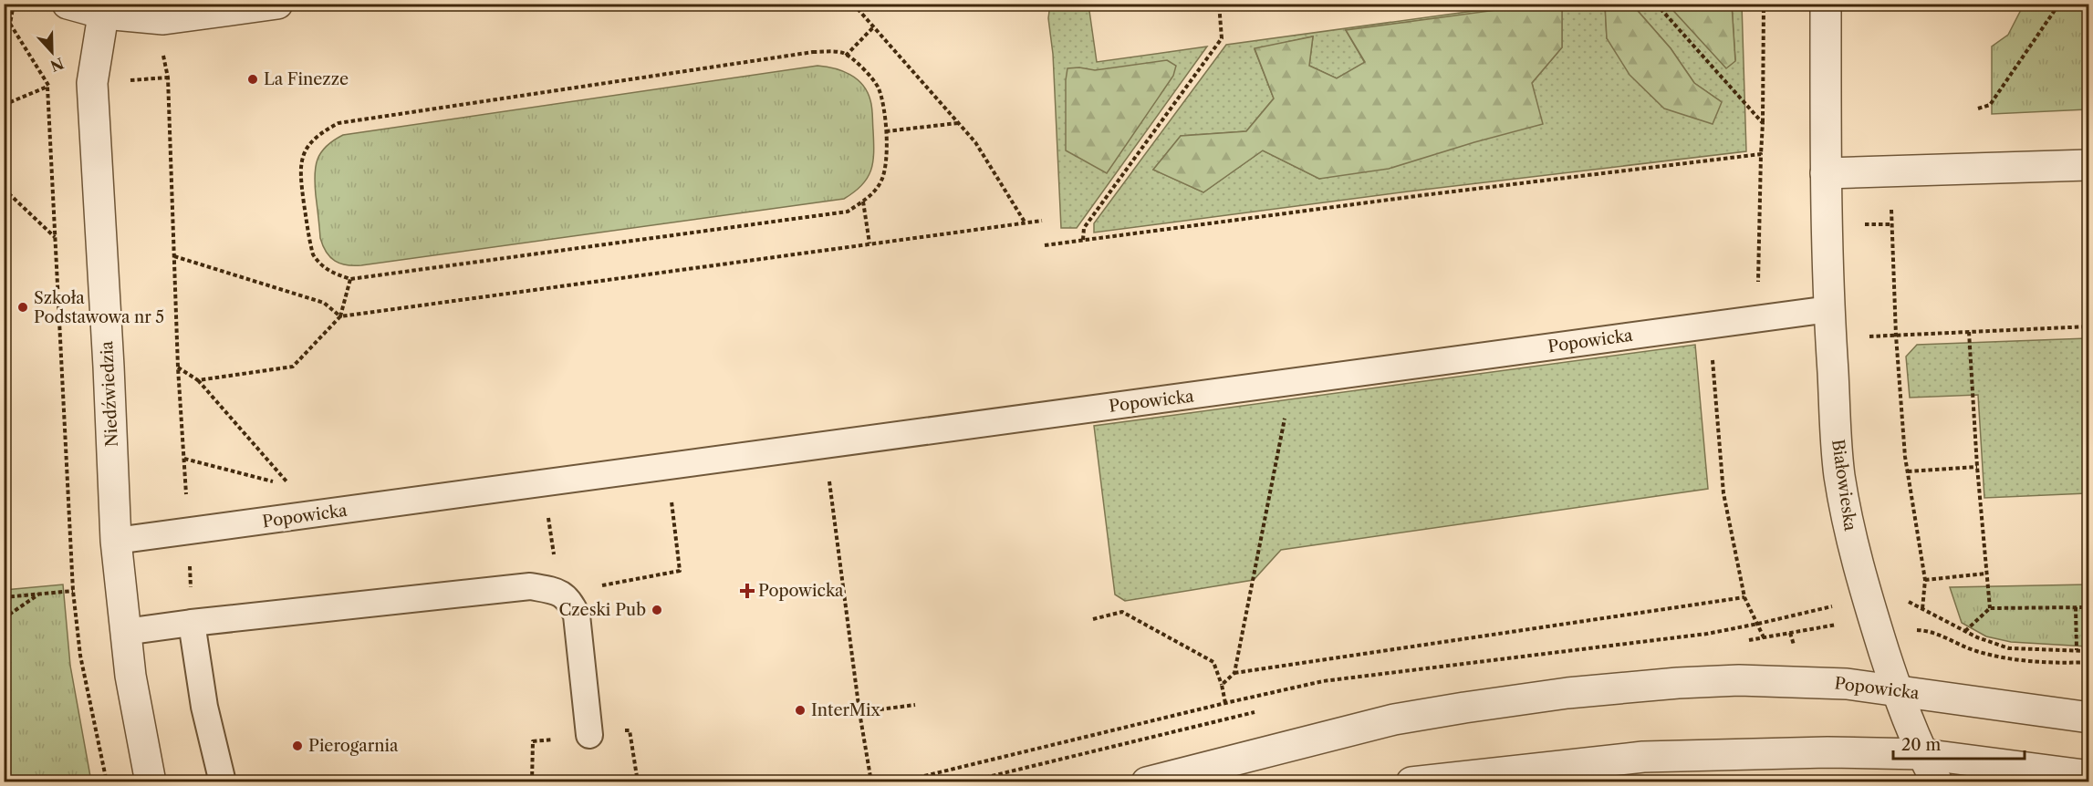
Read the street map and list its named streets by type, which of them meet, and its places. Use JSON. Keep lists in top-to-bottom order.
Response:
{
  "streets": {
    "street": ["Popowicka", "Niedźwiedzia", "Białowieska"]
  },
  "crossings": [
    ["Popowicka", "Niedźwiedzia"],
    ["Popowicka", "Białowieska"]
  ],
  "places": {
    "other": [
      "La Finezze",
      "Szkoła Podstawowa nr 5",
      "Czeski Pub",
      "InterMix",
      "Pierogarnia"
    ],
    "health": ["Popowicka"]
  },
  "scale_bar": "20 m",
  "north": "bottom"
}
